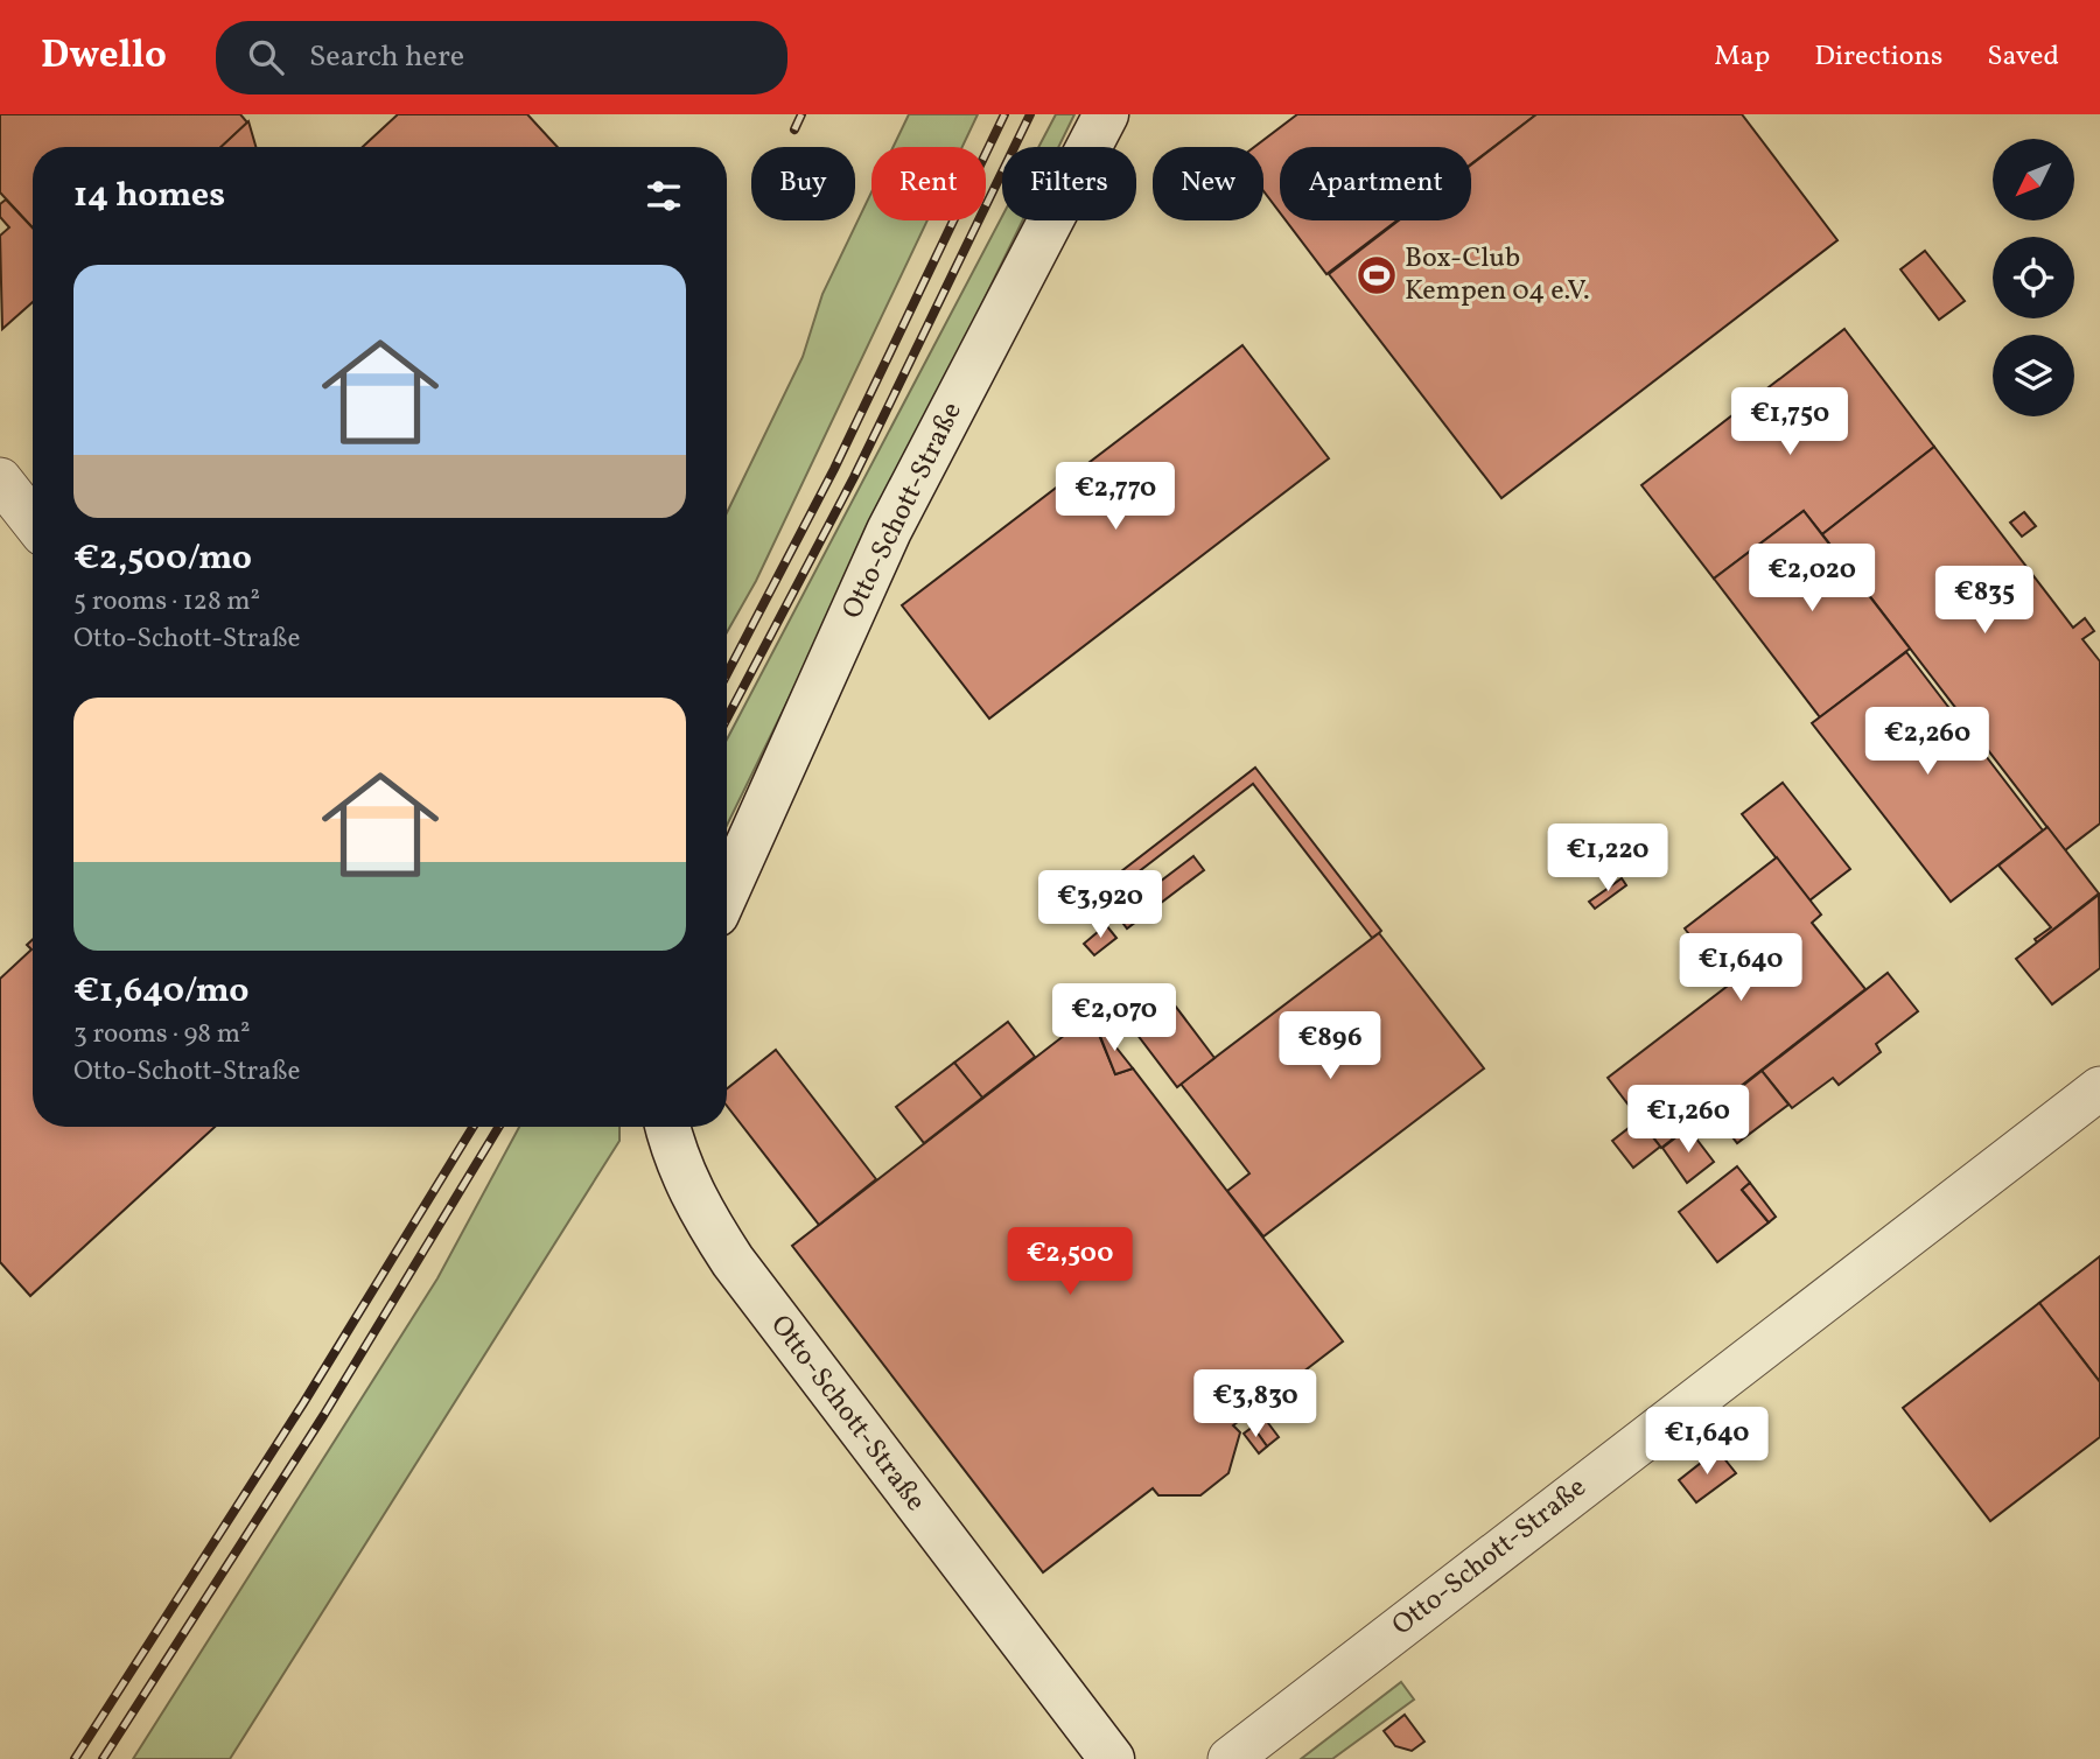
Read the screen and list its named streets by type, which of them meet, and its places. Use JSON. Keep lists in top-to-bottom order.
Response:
{
  "streets": {
    "street": ["Otto-Schott-Straße"]
  },
  "places": {
    "sports": ["Box-Club Kempen 04 e.V."]
  },
  "north": "bottom left",
  "page": {
    "header": "Dwello",
    "search": "Search here",
    "nav": ["Map", "Directions", "Saved"],
    "chip": [
      "Buy",
      "Rent",
      "Filters",
      "New",
      "Apartment"
    ],
    "heading": "14 homes",
    "list": [
      {
        "name": "€2,500/mo",
        "note": "5 rooms · 128 m² · Otto-Schott-Straße"
      },
      {
        "name": "€1,640/mo",
        "note": "3 rooms · 98 m² · Otto-Schott-Straße"
      }
    ],
    "price": [
      "€1,750",
      "€2,770",
      "€2,020",
      "€835",
      "€2,260",
      "€1,220",
      "€3,920",
      "€1,640",
      "€2,070",
      "€896",
      "€1,260",
      "€2,500",
      "€3,830",
      "€1,640"
    ]
  }
}
